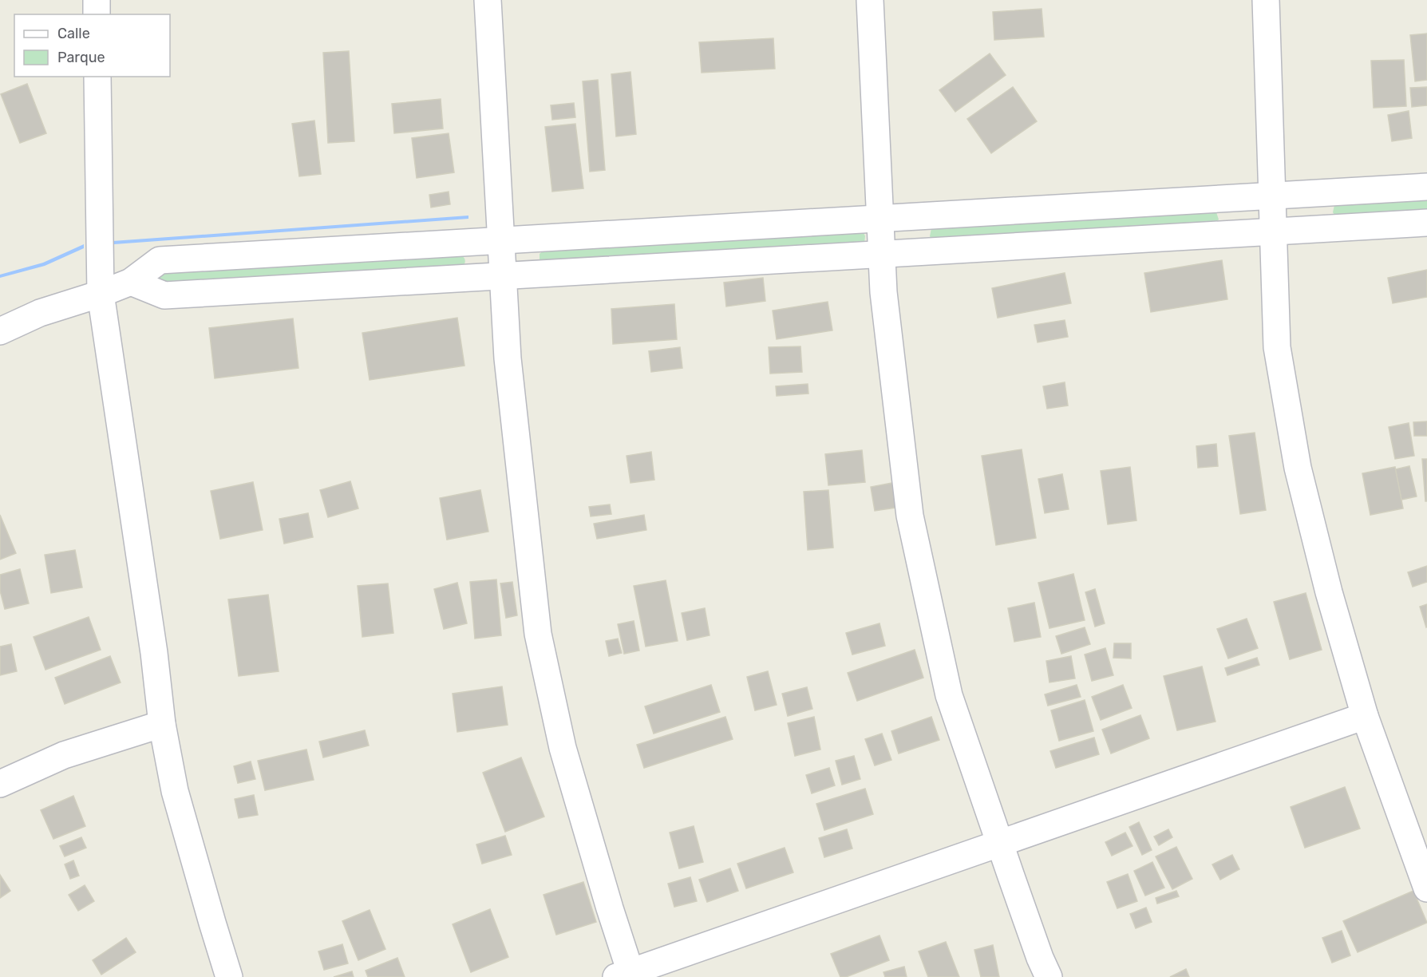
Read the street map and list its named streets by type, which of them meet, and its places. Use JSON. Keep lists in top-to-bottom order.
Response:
{
  "legend": ["Calle", "Parque"]
}
